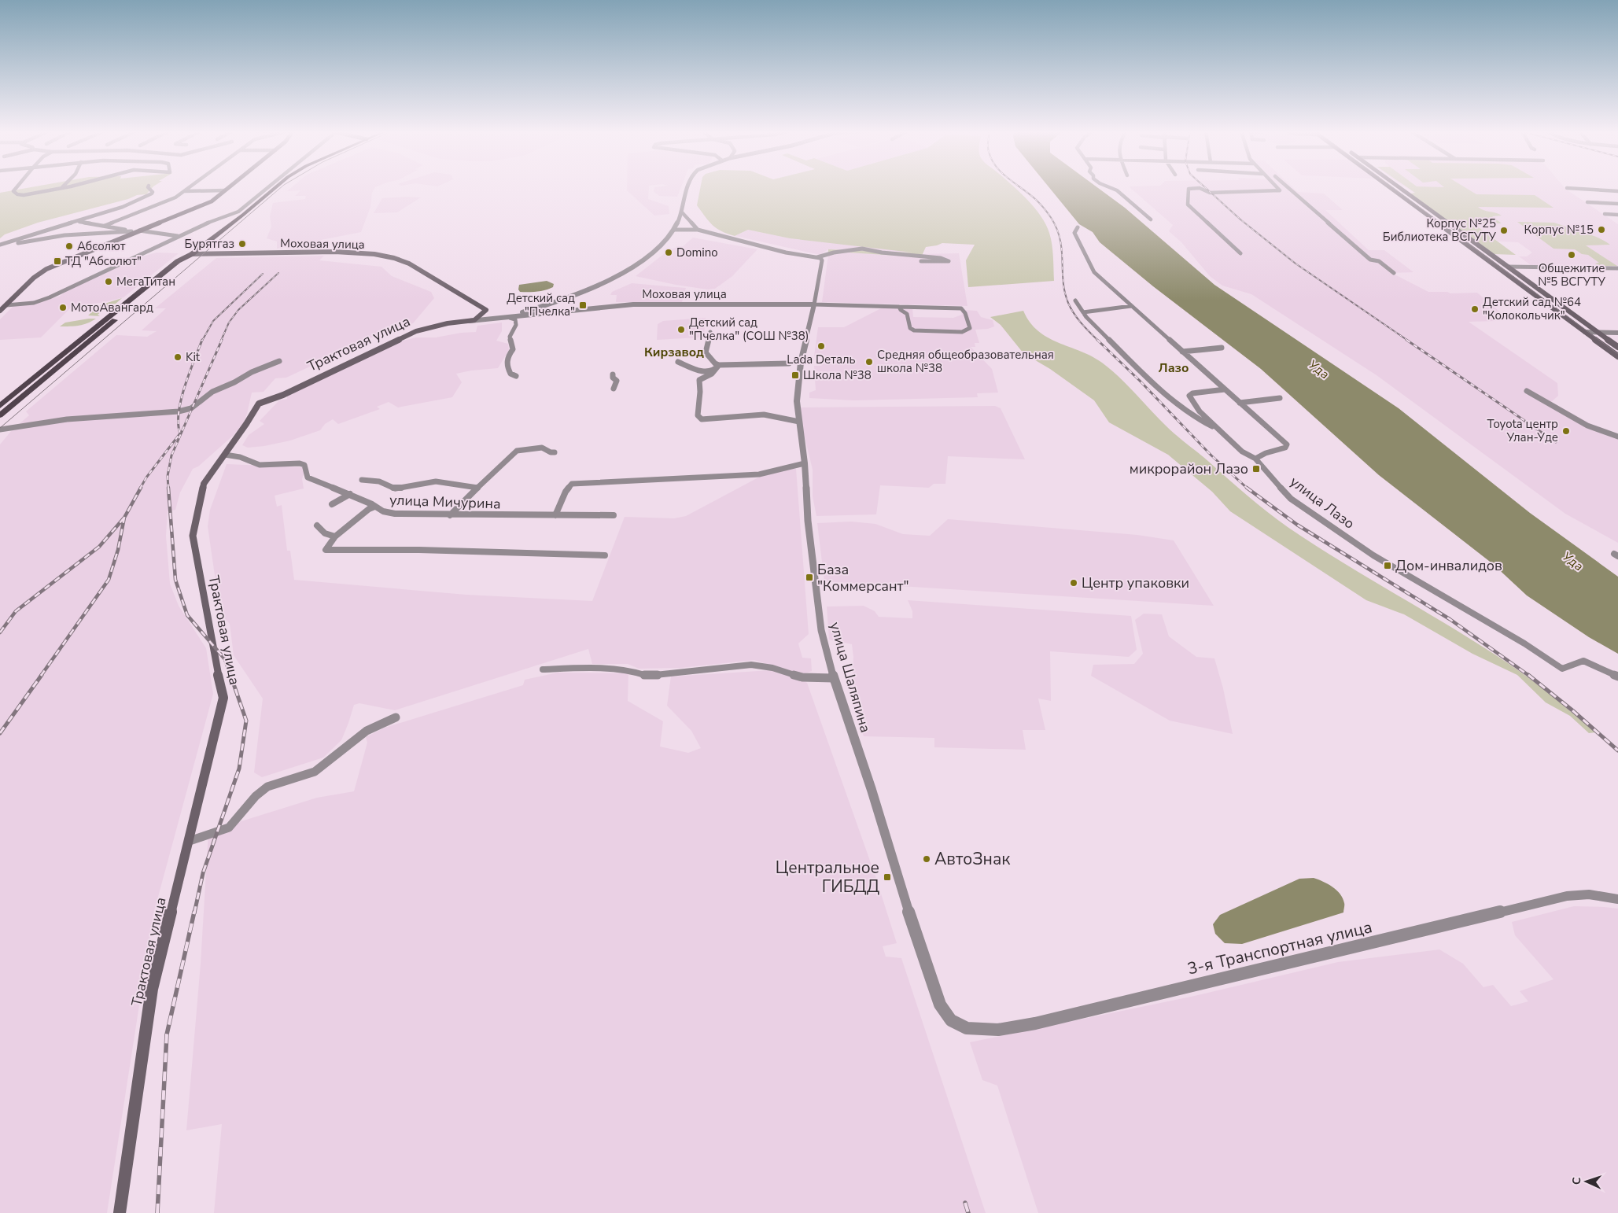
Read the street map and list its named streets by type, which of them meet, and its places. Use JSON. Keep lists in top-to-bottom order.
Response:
{
  "streets": {
    "main road": ["Моховая улица", "Трактовая улица"],
    "street": [
      "улица Мичурина",
      "улица Лазо",
      "улица Шаляпина",
      "3-я Транспортная улица"
    ]
  },
  "crossings": [
    ["Моховая улица", "Трактовая улица"],
    ["Моховая улица", "улица Шаляпина"],
    ["Трактовая улица", "улица Мичурина"],
    ["улица Шаляпина", "3-я Транспортная улица"]
  ],
  "districts": ["Кирзавод", "Лазо"],
  "water": ["Уда"],
  "places": {
    "other": [
      "Корпус №15",
      "Корпус №25 Библиотека ВСГУТУ",
      "Бурятгаз",
      "Абсолют",
      "Domino",
      "Общежитие №5 ВСГУТУ",
      "МегаТитан",
      "МотоАвангард",
      "Детский сад №64 \"Колокольчик\"",
      "Детский сад \"Пчелка\" (СОШ №38)",
      "Lada Dеталь",
      "Kit",
      "Средняя общеобразовательная школа №38",
      "Toyota центр Улан-Уде",
      "Центр упаковки",
      "АвтоЗнак"
    ],
    "transit": [
      "ТД \"Абсолют\"",
      "Детский сад \"Пчелка\"",
      "Школа №38",
      "микрорайон Лазо",
      "Дом-инвалидов",
      "База \"Коммерсант\"",
      "Центральное ГИБДД"
    ]
  },
  "north": "left"
}
